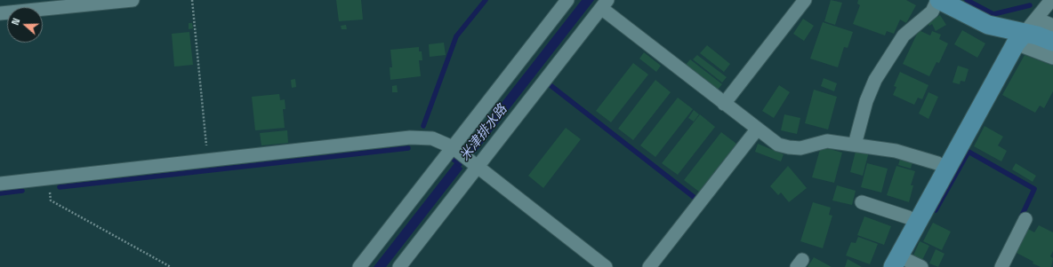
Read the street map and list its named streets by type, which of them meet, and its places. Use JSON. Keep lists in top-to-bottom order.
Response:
{
  "water": ["米津排水路"],
  "north": "left"
}
